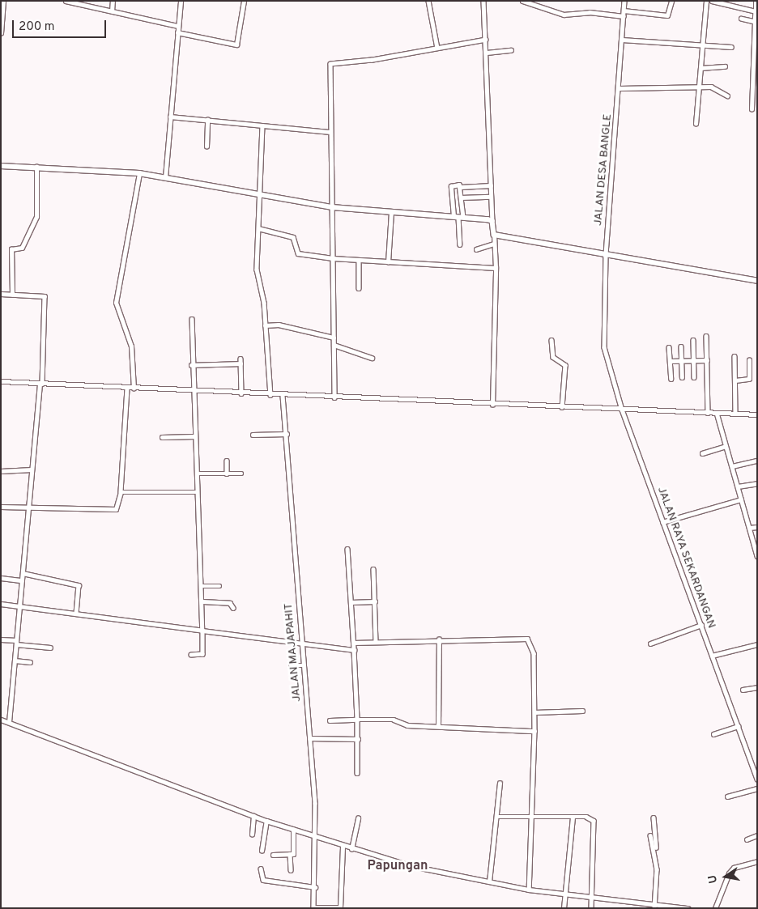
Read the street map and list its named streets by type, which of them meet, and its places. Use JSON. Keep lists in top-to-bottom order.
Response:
{
  "streets": {
    "street": ["JALAN DESA BANGLE", "JALAN RAYA SEKARDANGAN", "JALAN MAJAPAHIT"]
  },
  "crossings": [
    ["JALAN DESA BANGLE", "JALAN RAYA SEKARDANGAN"]
  ],
  "districts": ["Papungan"],
  "scale_bar": "200 m",
  "north": "left"
}
